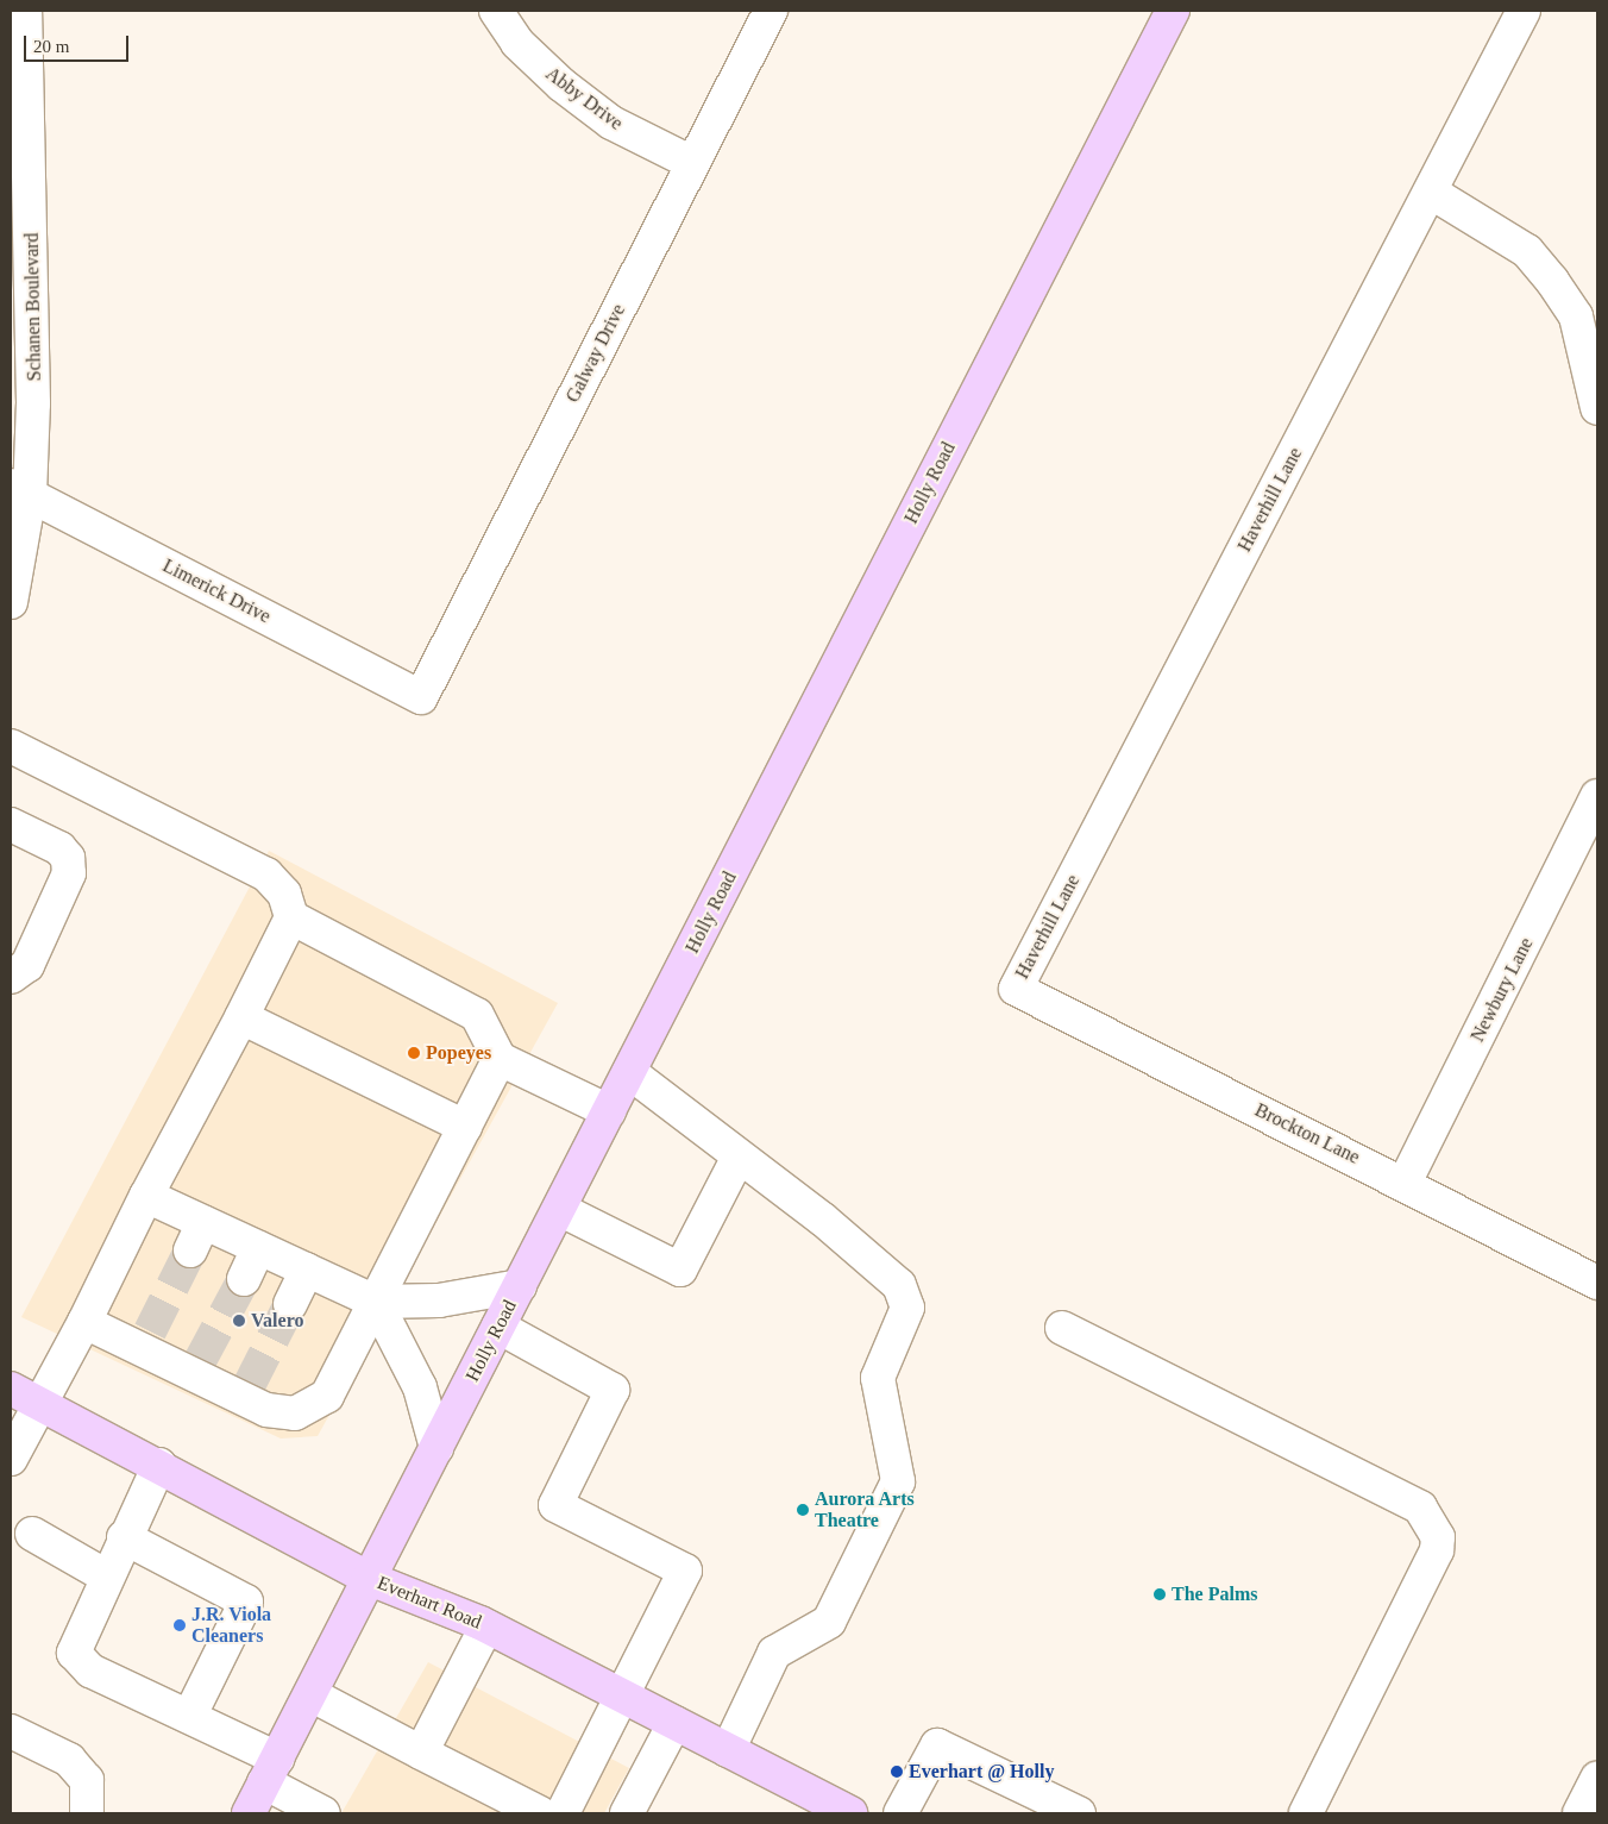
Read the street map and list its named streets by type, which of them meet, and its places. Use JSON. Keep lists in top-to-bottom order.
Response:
{
  "streets": {
    "main road": ["Holly Road", "Everhart Road"],
    "street": [
      "Abby Drive",
      "Schanen Boulevard",
      "Galway Drive",
      "Haverhill Lane",
      "Limerick Drive",
      "Newbury Lane",
      "Brockton Lane"
    ]
  },
  "crossings": [
    ["Abby Drive", "Galway Drive"],
    ["Schanen Boulevard", "Limerick Drive"],
    ["Galway Drive", "Limerick Drive"],
    ["Holly Road", "Everhart Road"],
    ["Haverhill Lane", "Brockton Lane"],
    ["Newbury Lane", "Brockton Lane"]
  ],
  "places": [
    "Popeyes",
    "Valero",
    "Aurora Arts Theatre",
    "The Palms",
    "J.R. Viola Cleaners",
    "Everhart @ Holly"
  ],
  "scale_bar": "20 m"
}
